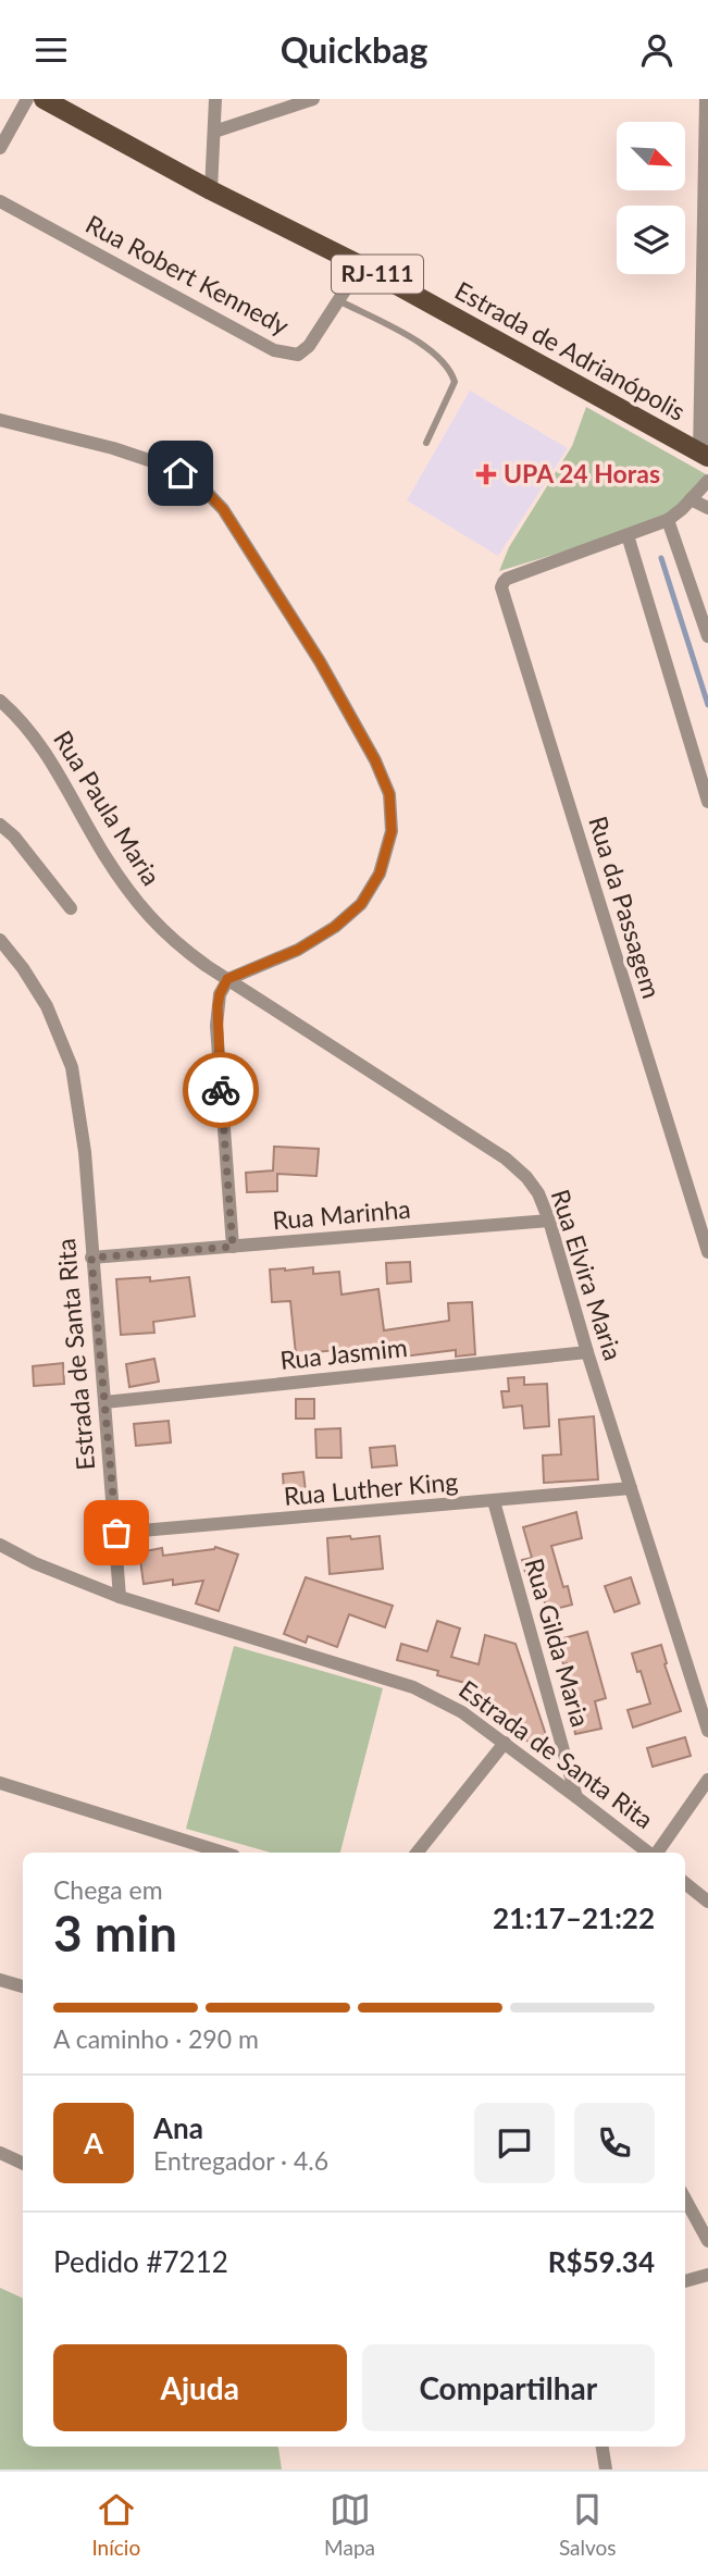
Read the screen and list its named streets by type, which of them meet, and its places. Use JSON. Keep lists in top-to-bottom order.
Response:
{
  "streets": {
    "main road": ["RJ-111", "Estrada de Adrianópolis"],
    "street": [
      "Rua Robert Kennedy",
      "Rua Paula Maria",
      "Rua da Passagem",
      "Rua Marinha",
      "Rua Elvira Maria",
      "Estrada de Santa Rita",
      "Rua Jasmim",
      "Rua Luther King",
      "Rua Gilda Maria"
    ]
  },
  "crossings": [
    ["Rua Robert Kennedy", "Estrada de Adrianópolis"],
    ["Rua Paula Maria", "Rua Elvira Maria"],
    ["Rua Marinha", "Rua Elvira Maria"],
    ["Rua Marinha", "Estrada de Santa Rita"],
    ["Rua Elvira Maria", "Rua Jasmim"],
    ["Rua Elvira Maria", "Rua Luther King"],
    ["Estrada de Santa Rita", "Rua Jasmim"],
    ["Estrada de Santa Rita", "Rua Luther King"],
    ["Estrada de Santa Rita", "Rua Gilda Maria"],
    ["Rua Luther King", "Rua Gilda Maria"]
  ],
  "places": {
    "health": ["UPA 24 Horas"]
  },
  "north": "bottom right",
  "page": {
    "header": "Quickbag",
    "heading": ["3 min", "Chega em", "21:17–21:22"],
    "panel": [
      "Ana",
      "Entregador · 4.6",
      "Pedido #7212",
      "R$59.34"
    ],
    "bar": "A caminho · 290 m",
    "round": "A",
    "buttons": ["Ajuda", "Compartilhar"],
    "tabs": ["Início", "Mapa", "Salvos"]
  }
}
